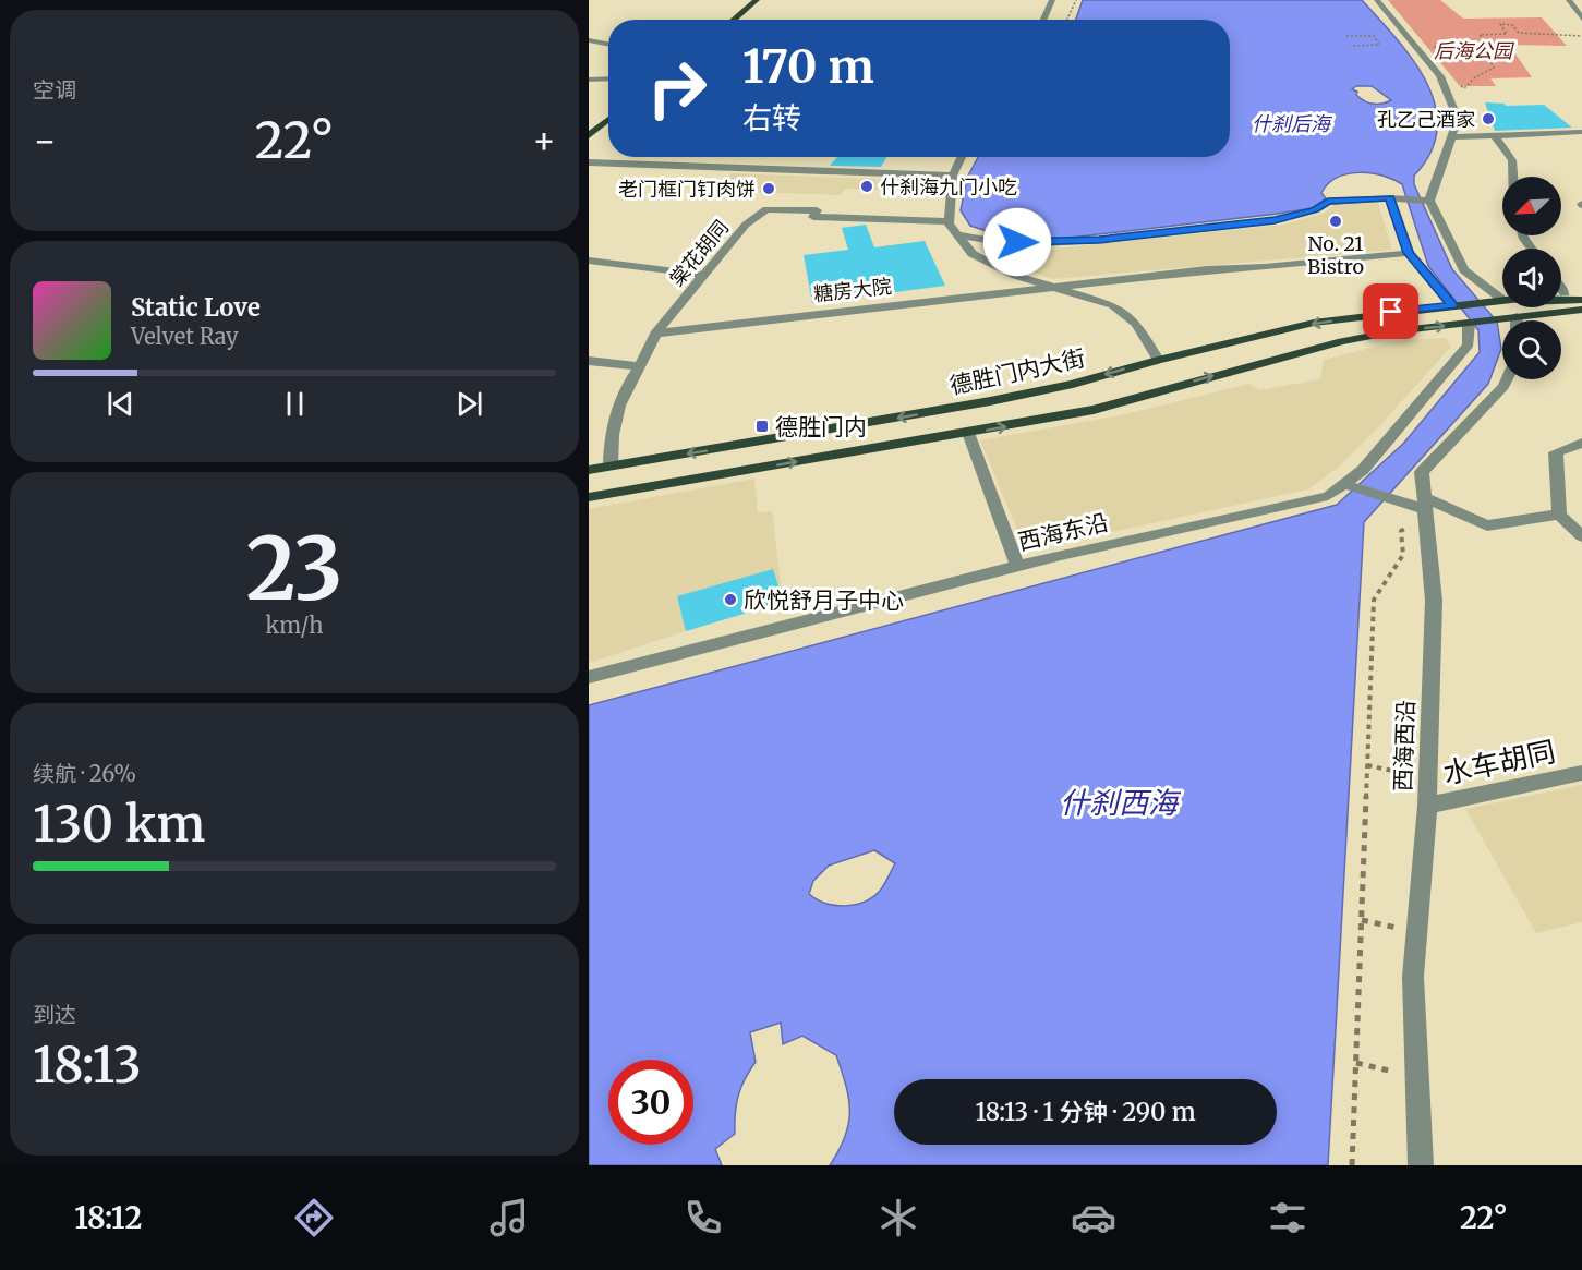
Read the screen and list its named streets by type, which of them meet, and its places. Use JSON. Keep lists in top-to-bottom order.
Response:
{
  "streets": {
    "main road": ["德胜门内大街"],
    "street": [
      "棠花胡同",
      "糖房大院",
      "西海东沿",
      "西海西沿",
      "水车胡同"
    ]
  },
  "crossings": [
    ["棠花胡同", "糖房大院"],
    ["棠花胡同", "德胜门内大街"],
    ["西海西沿", "水车胡同"]
  ],
  "water": ["什刹后海", "什刹西海"],
  "parks": ["后海公园"],
  "places": {
    "other": [
      "孔乙己酒家",
      "什刹海九门小吃",
      "老门框门钉肉饼",
      "No. 21 Bistro",
      "欣悦舒月子中心"
    ],
    "transit": ["德胜门内"]
  },
  "north": "bottom left",
  "page": {
    "tile": [
      "空调",
      ["23", "km/h"],
      ["续航 · 26%", "130 km"],
      ["到达", "18:13"]
    ],
    "turn": ["170 m", "右转"],
    "heat": ["−", "22°", "+"],
    "song": ["Static Love", "Velvet Ray"],
    "limit": "30",
    "trip": "18:13 · 1 分钟 · 290 m",
    "tabs": ["18:12", "22°"]
  }
}
